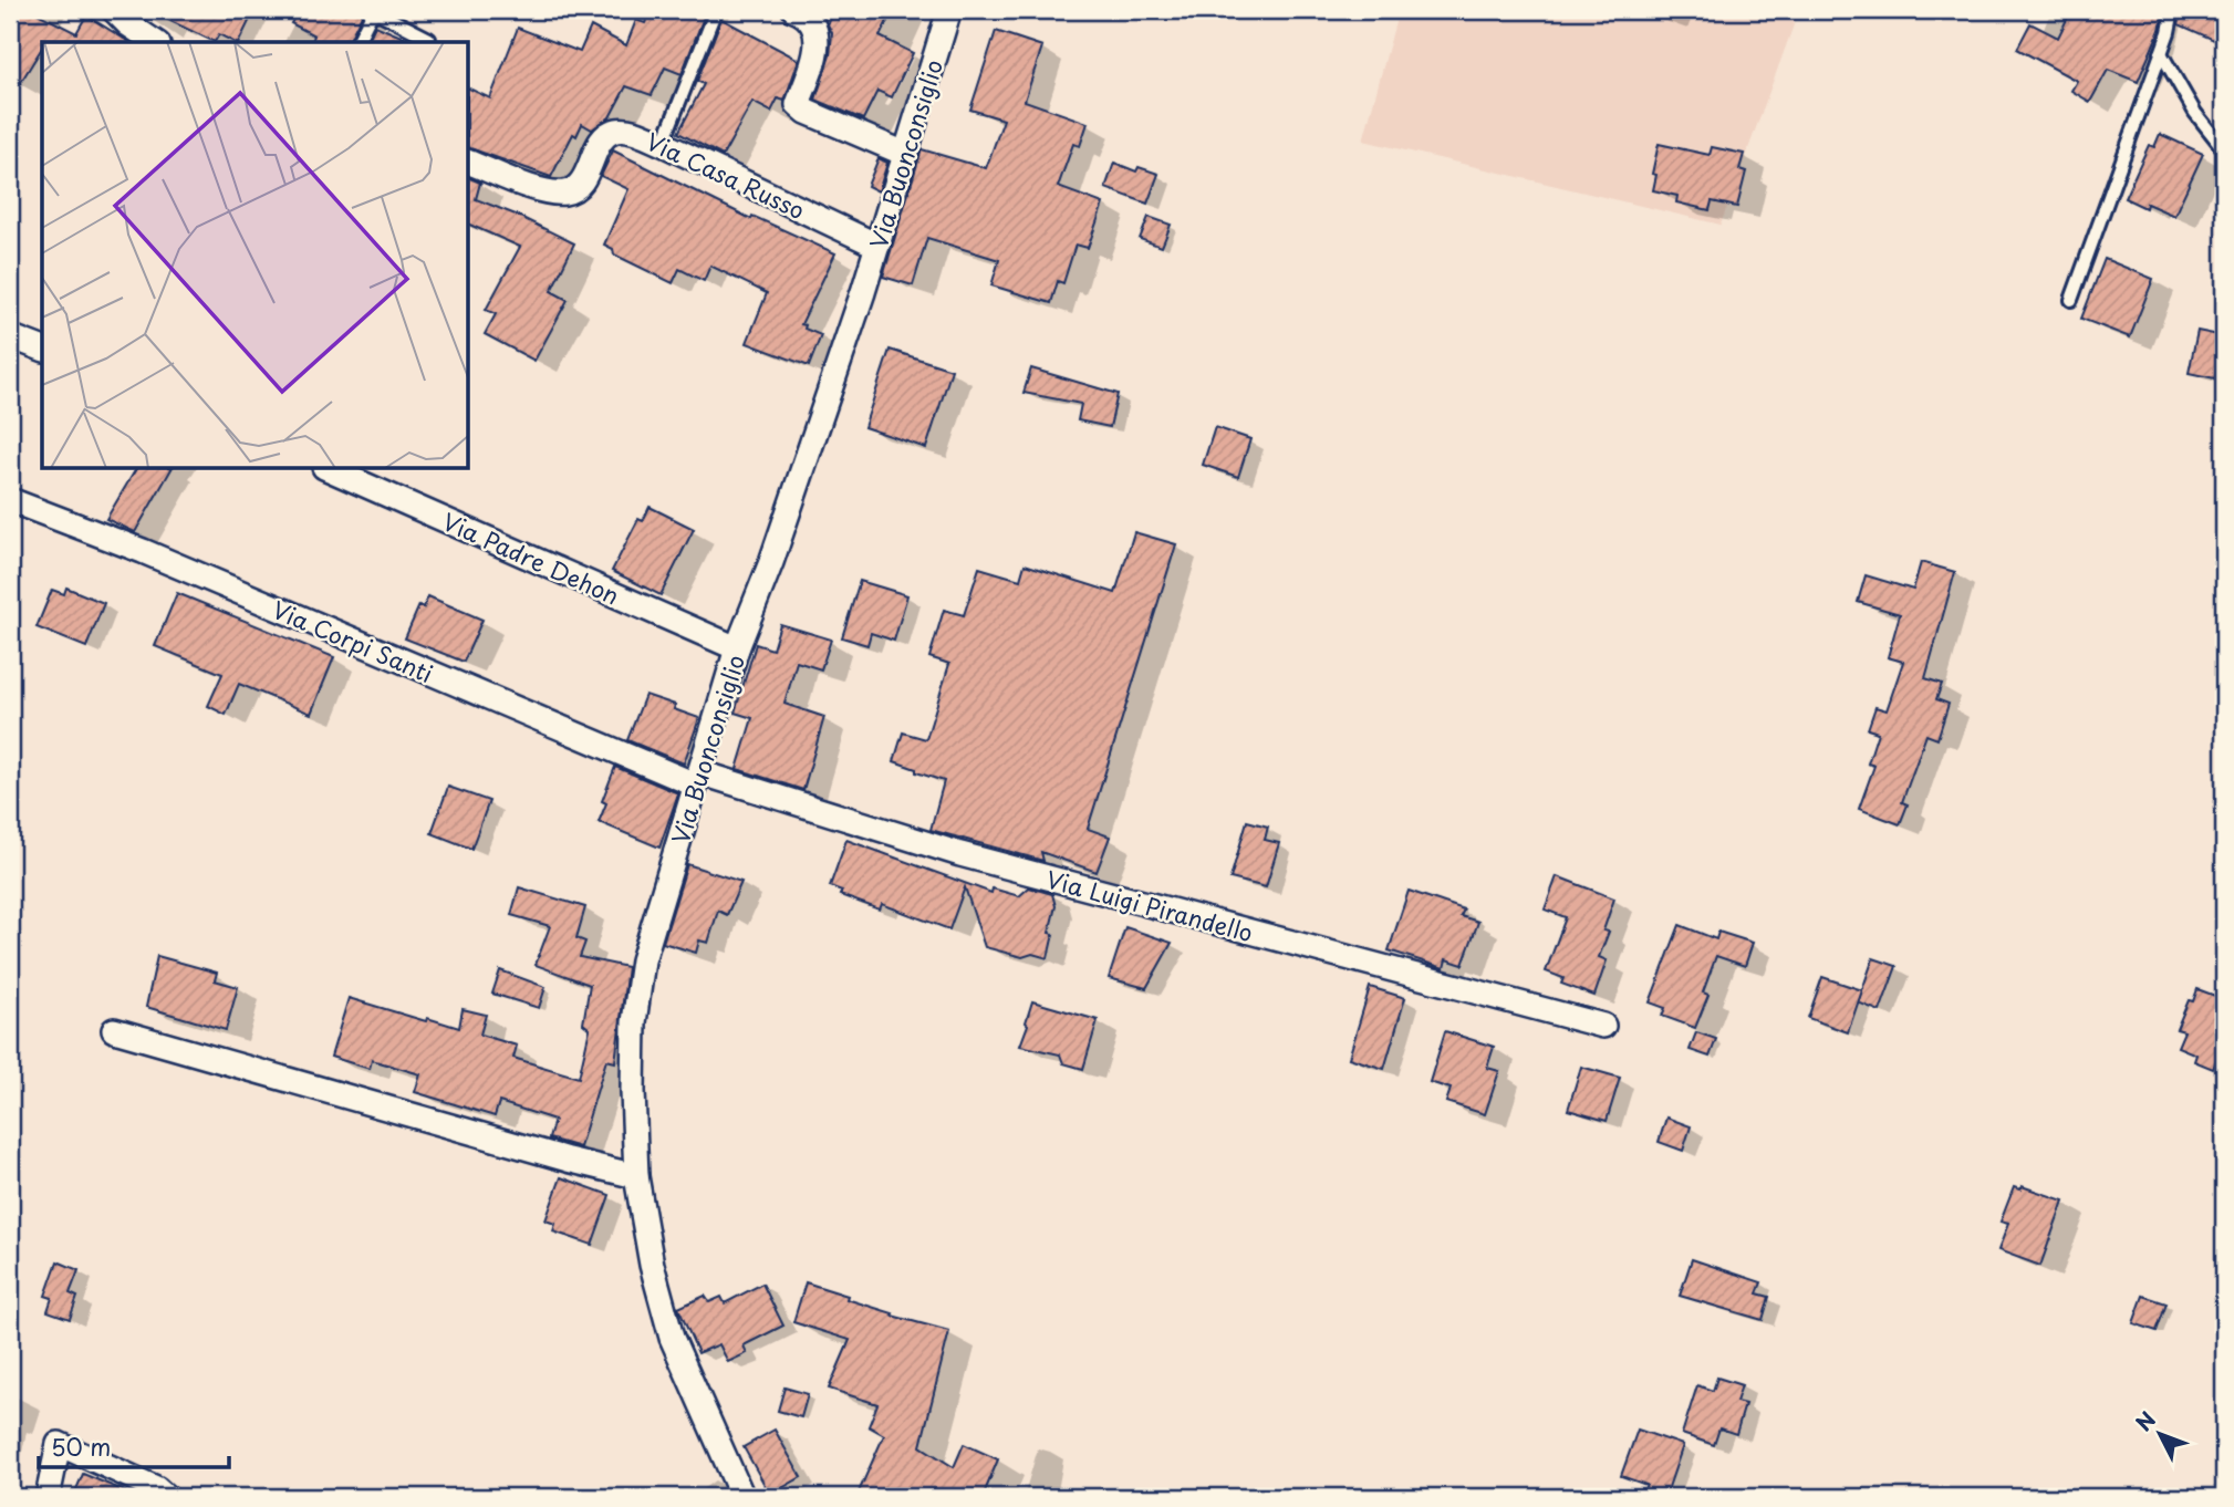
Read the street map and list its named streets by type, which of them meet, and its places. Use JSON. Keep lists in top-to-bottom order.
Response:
{
  "streets": {
    "street": [
      "Via Buonconsiglio",
      "Via Casa Russo",
      "Via Padre Dehon",
      "Via Corpi Santi",
      "Via Luigi Pirandello"
    ]
  },
  "crossings": [
    ["Via Buonconsiglio", "Via Casa Russo"],
    ["Via Buonconsiglio", "Via Padre Dehon"],
    ["Via Buonconsiglio", "Via Corpi Santi"],
    ["Via Buonconsiglio", "Via Luigi Pirandello"],
    ["Via Corpi Santi", "Via Luigi Pirandello"]
  ],
  "scale_bar": "50 m",
  "north": "top left"
}
